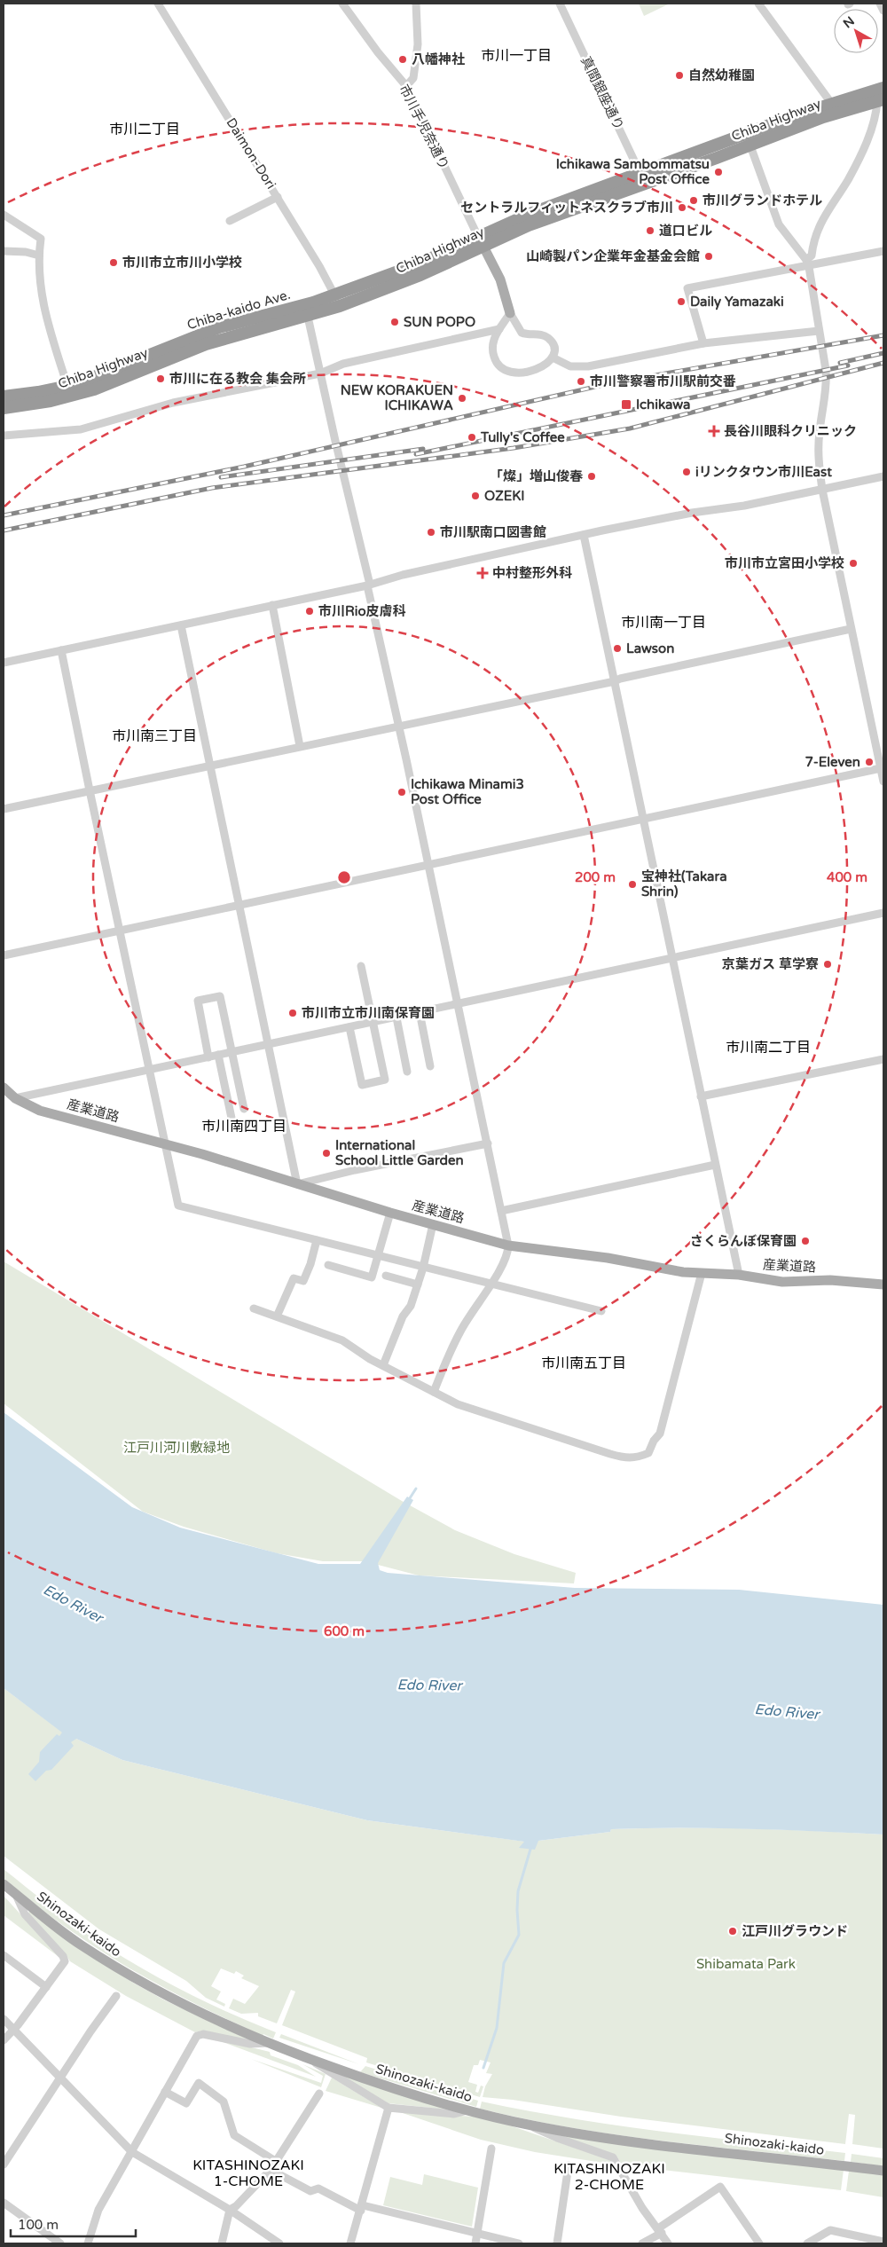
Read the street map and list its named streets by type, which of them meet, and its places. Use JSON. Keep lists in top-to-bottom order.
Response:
{
  "streets": {
    "highway": ["Chiba Highway", "Chiba-kaido Ave."],
    "main road": ["産業道路", "Shinozaki-kaido"],
    "street": ["真間銀座通り", "市川手児奈通り", "Daimon-Dori"]
  },
  "crossings": [
    ["真間銀座通り", "Chiba Highway"],
    ["Chiba Highway", "市川手児奈通り"],
    ["Chiba Highway", "Daimon-Dori"],
    ["Chiba Highway", "Chiba-kaido Ave."],
    ["市川手児奈通り", "Chiba-kaido Ave."],
    ["Daimon-Dori", "Chiba-kaido Ave."]
  ],
  "districts": [
    "市川一丁目",
    "市川二丁目",
    "市川南一丁目",
    "市川南三丁目",
    "市川南二丁目",
    "市川南四丁目",
    "市川南五丁目",
    "KITASHINOZAKI 1-CHOME",
    "KITASHINOZAKI 2-CHOME"
  ],
  "water": ["Edo River"],
  "parks": ["江戸川河川敷緑地", "Shibamata Park"],
  "places": {
    "other": [
      "八幡神社",
      "自然幼稚園",
      "Ichikawa Sambommatsu Post Office",
      "市川グランドホテル",
      "セントラルフィットネスクラブ市川",
      "道口ビル",
      "山崎製パン企業年金基金会館",
      "市川市立市川小学校",
      "Daily Yamazaki",
      "SUN POPO",
      "市川に在る教会 集会所",
      "市川警察署市川駅前交番",
      "NEW KORAKUEN ICHIKAWA",
      "Tully's Coffee",
      "iリンクタウン市川East",
      "「燦」増山俊春",
      "OZEKI",
      "市川駅南口図書館",
      "市川市立宮田小学校",
      "市川Rio皮膚科",
      "Lawson",
      "7-Eleven",
      "Ichikawa Minami3 Post Office",
      "宝神社(Takara Shrin)",
      "京葉ガス 草学寮",
      "市川市立市川南保育園",
      "International School Little Garden",
      "さくらんぼ保育園",
      "江戸川グラウンド"
    ],
    "transit": ["Ichikawa"],
    "health": ["長谷川眼科クリニック", "中村整形外科"]
  },
  "scale_bar": "100 m",
  "north": "top left",
  "rings": ["200 m", "400 m", "600 m"]
}
